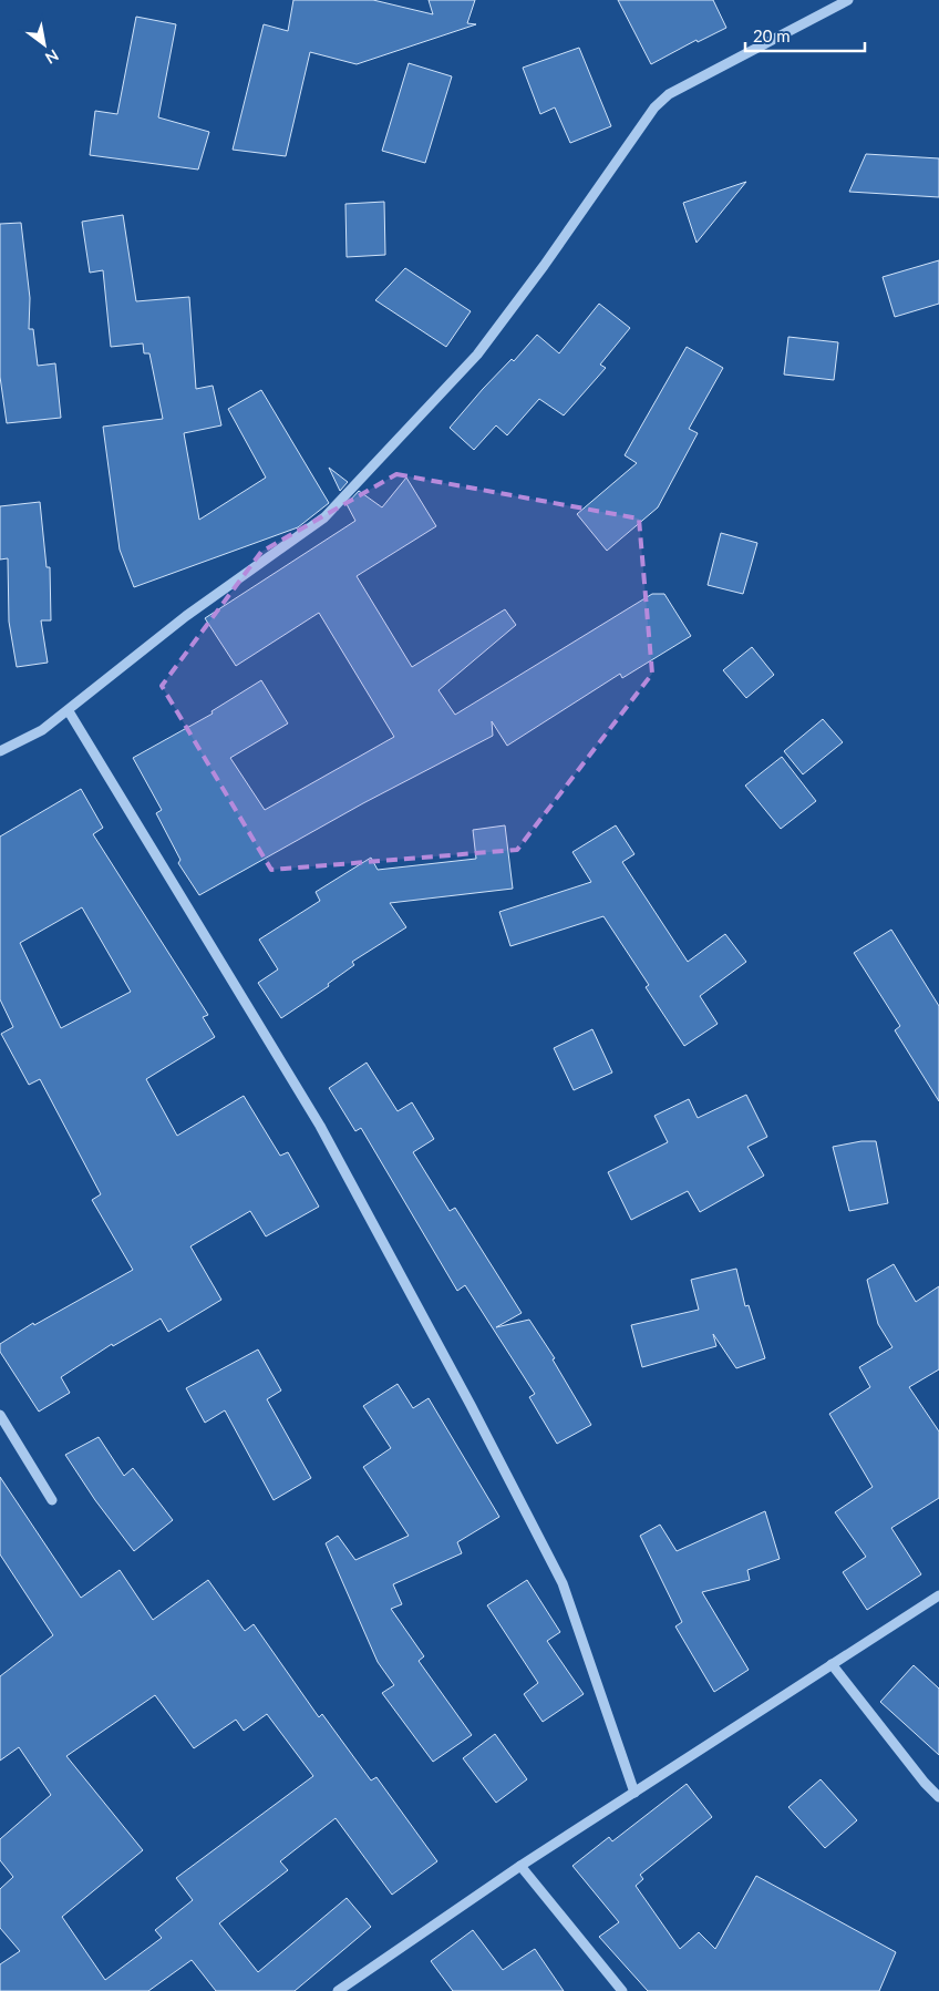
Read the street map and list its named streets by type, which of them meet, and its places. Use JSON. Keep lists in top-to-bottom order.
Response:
{
  "scale_bar": "20 m",
  "north": "bottom right"
}
